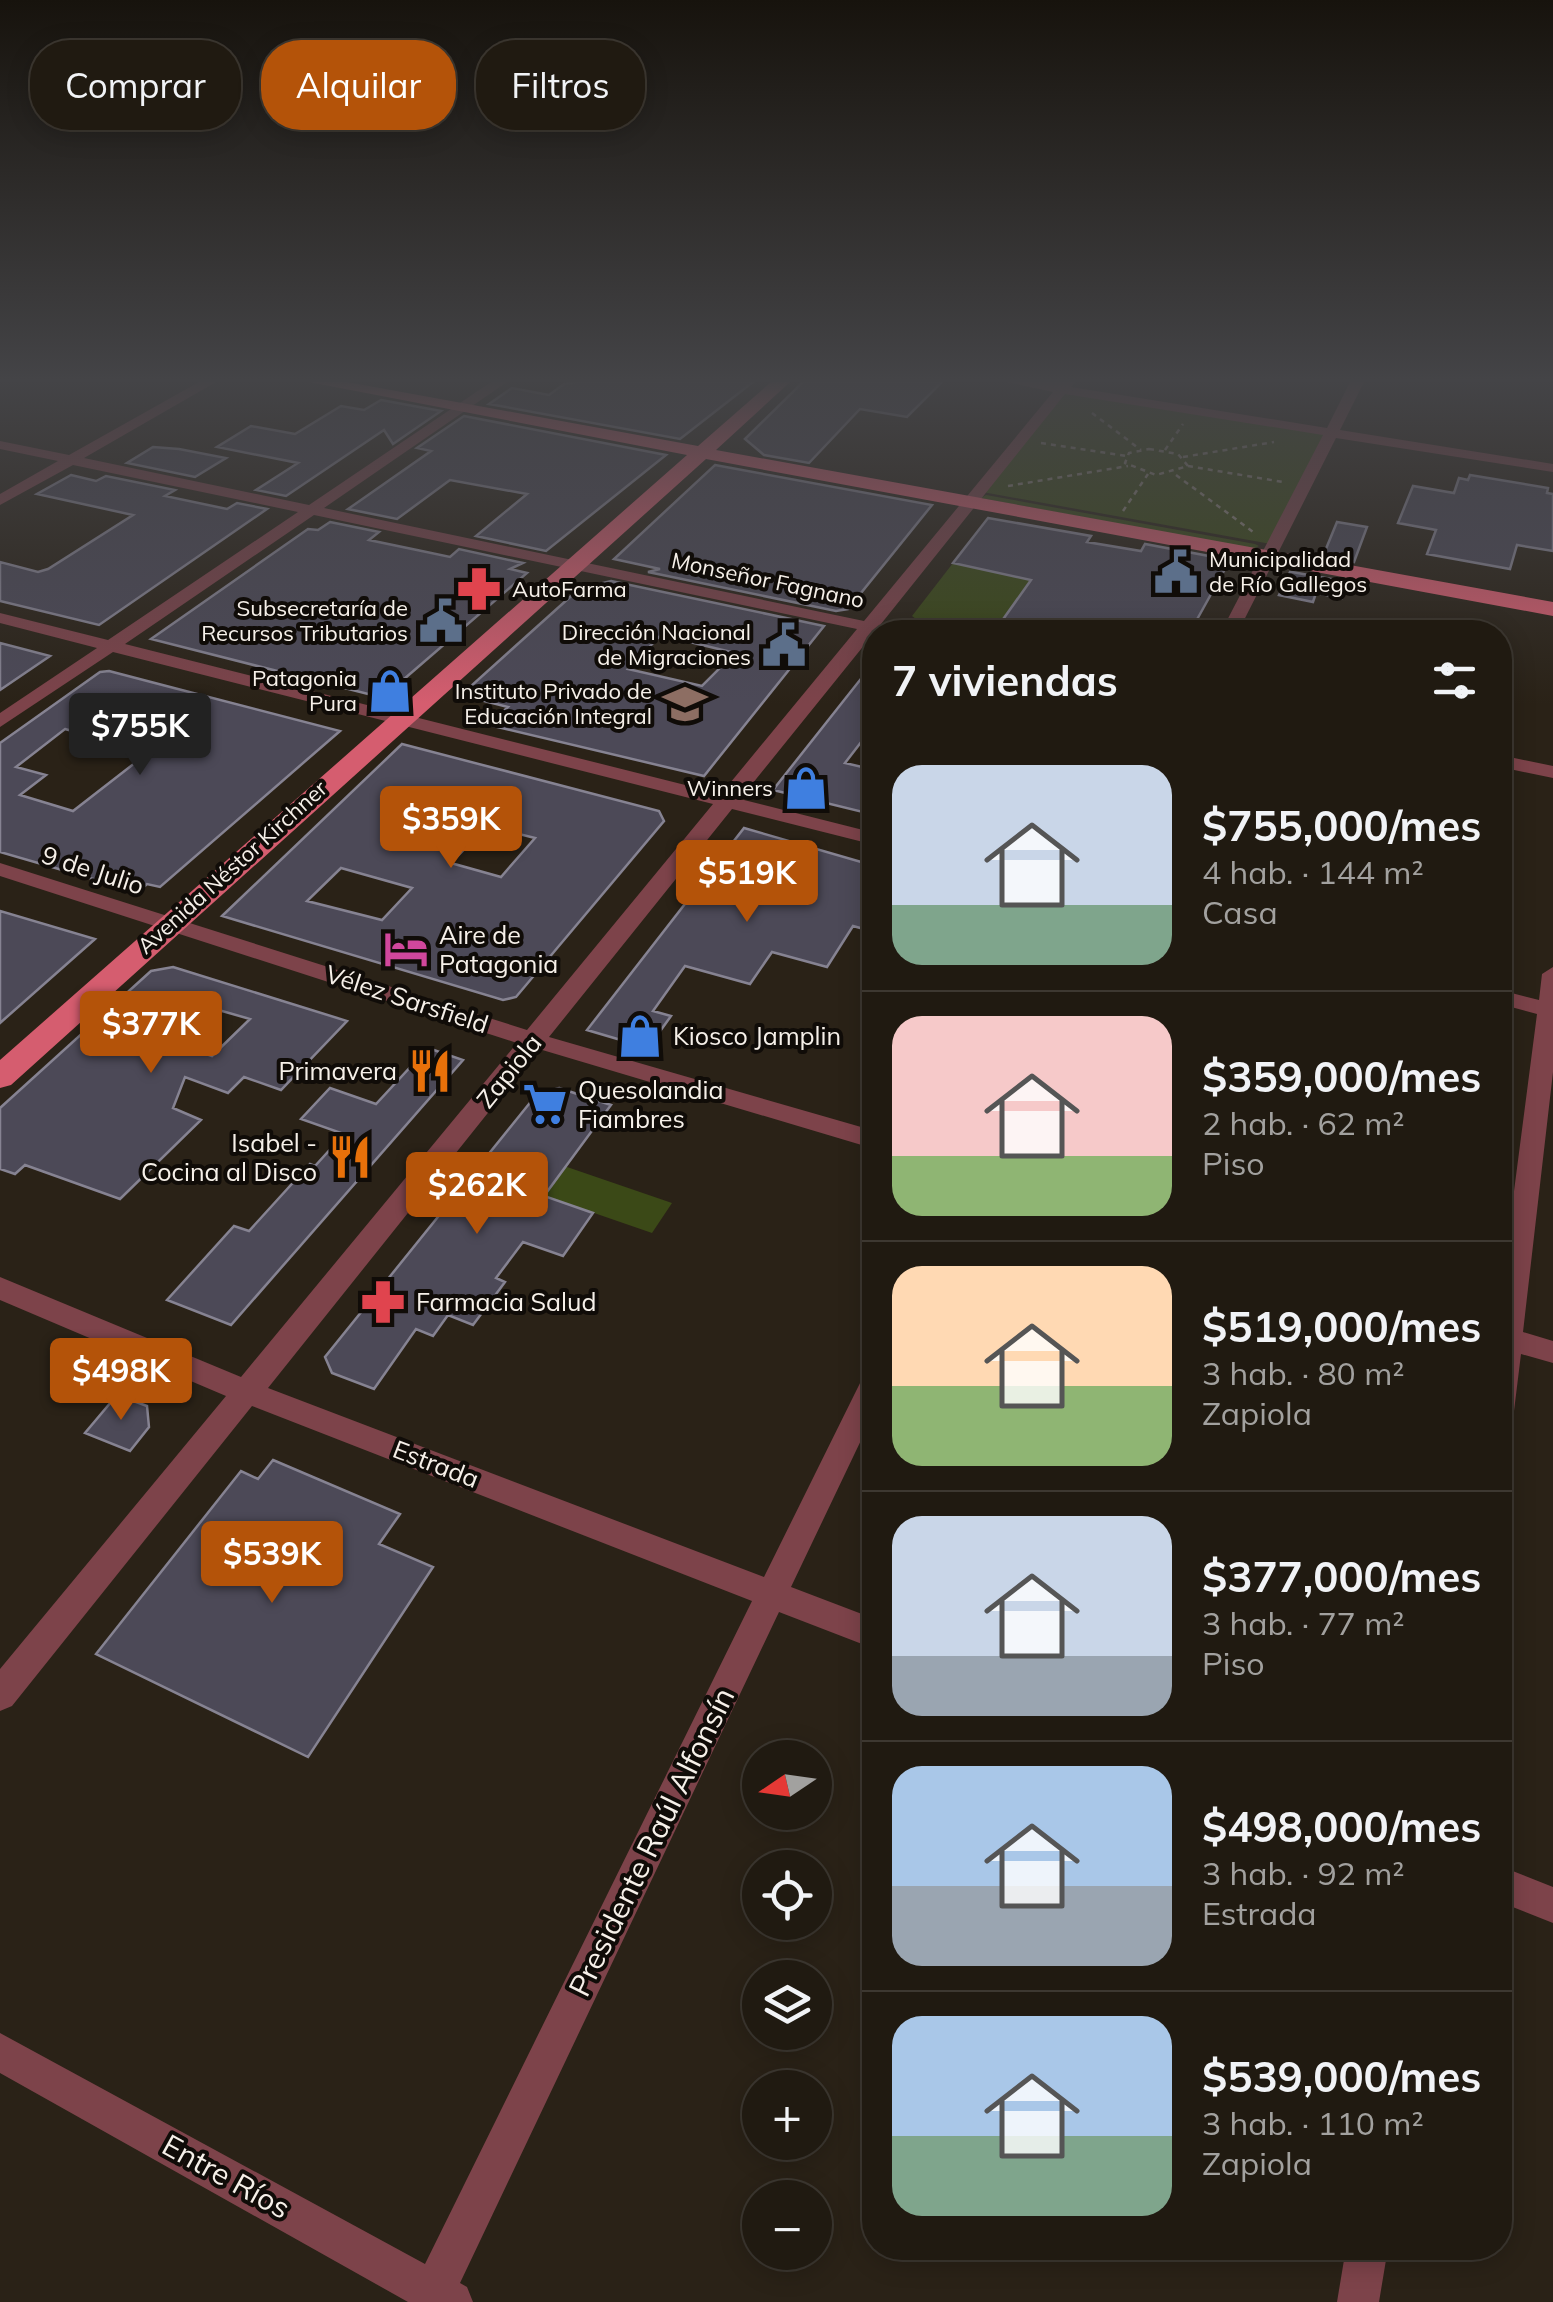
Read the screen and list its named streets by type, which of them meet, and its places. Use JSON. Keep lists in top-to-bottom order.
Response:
{
  "streets": {
    "main road": ["Avenida Néstor Kirchner"],
    "street": [
      "Monseñor Fagnano",
      "9 de Julio",
      "Vélez Sarsfield",
      "Zapiola",
      "Estrada",
      "Presidente Raúl Alfonsín",
      "Entre Ríos"
    ]
  },
  "crossings": [
    ["Monseñor Fagnano", "Avenida Néstor Kirchner"],
    ["Avenida Néstor Kirchner", "9 de Julio"],
    ["Avenida Néstor Kirchner", "Vélez Sarsfield"],
    ["9 de Julio", "Vélez Sarsfield"],
    ["Vélez Sarsfield", "Zapiola"],
    ["Zapiola", "Estrada"],
    ["Estrada", "Presidente Raúl Alfonsín"],
    ["Presidente Raúl Alfonsín", "Entre Ríos"]
  ],
  "places": {
    "public building": ["Municipalidad de Río Gallegos", "Subsecretaría de Recursos Tributarios", "Dirección Nacional de Migraciones"],
    "pharmacy": ["AutoFarma", "Farmacia Salud"],
    "shop": ["Patagonia Pura", "Winners", "Kiosco Jamplin"],
    "school or university": ["Instituto Privado de Educación Integral"],
    "hotel": ["Aire de Patagonia"],
    "restaurant": ["Primavera", "Isabel - Cocina al Disco"],
    "supermarket": ["Quesolandia Fiambres"]
  },
  "north": "left",
  "page": {
    "chip": ["Comprar", "Alquilar", "Filtros"],
    "heading": "7 viviendas",
    "price": [
      "$755K",
      "$359K",
      "$519K",
      "$377K",
      "$262K",
      "$498K",
      "$539K"
    ],
    "list": [
      {
        "name": "$755,000/mes",
        "note": "4 hab. · 144 m² · Casa"
      },
      {
        "name": "$359,000/mes",
        "note": "2 hab. · 62 m² · Piso"
      },
      {
        "name": "$519,000/mes",
        "note": "3 hab. · 80 m² · Zapiola"
      },
      {
        "name": "$377,000/mes",
        "note": "3 hab. · 77 m² · Piso"
      },
      {
        "name": "$498,000/mes",
        "note": "3 hab. · 92 m² · Estrada"
      },
      {
        "name": "$539,000/mes",
        "note": "3 hab. · 110 m² · Zapiola"
      }
    ],
    "map_buttons": ["+", "−"]
  }
}
